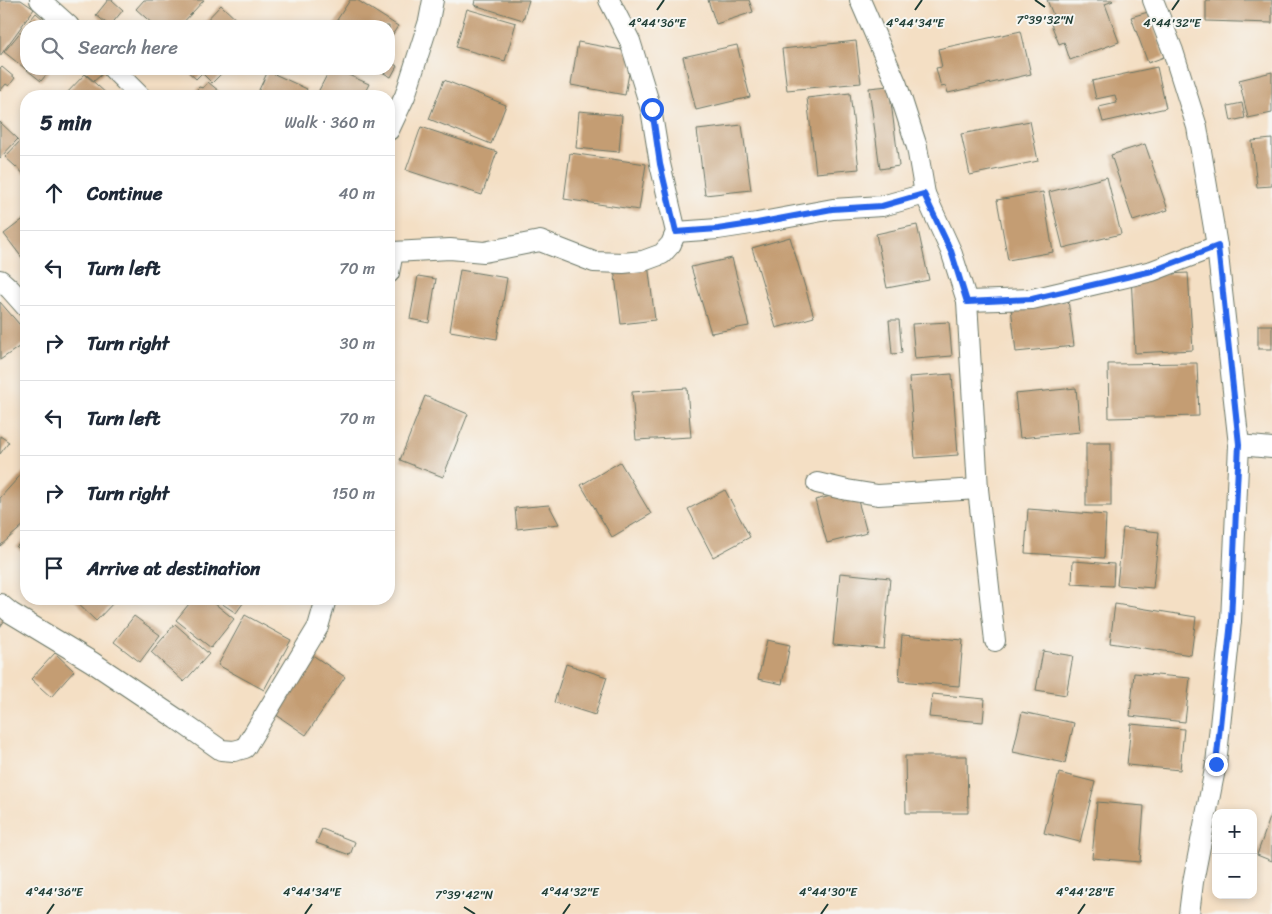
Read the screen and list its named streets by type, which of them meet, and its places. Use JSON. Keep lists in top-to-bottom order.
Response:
{
  "page": {
    "search": "Search here",
    "heading": ["5 min", "Walk · 360 m"],
    "list": [
      ["Continue", "40 m"],
      ["Turn left", "70 m"],
      ["Turn right", "30 m"],
      ["Turn left", "70 m"],
      ["Turn right", "150 m"],
      "Arrive at destination"
    ],
    "map_buttons": ["+", "−"]
  },
  "coordinates": [
    "7°39'32\"N",
    "4°44'36\"E",
    "4°44'34\"E",
    "4°44'32\"E",
    "4°44'30\"E",
    "4°44'28\"E",
    "7°39'42\"N"
  ]
}
